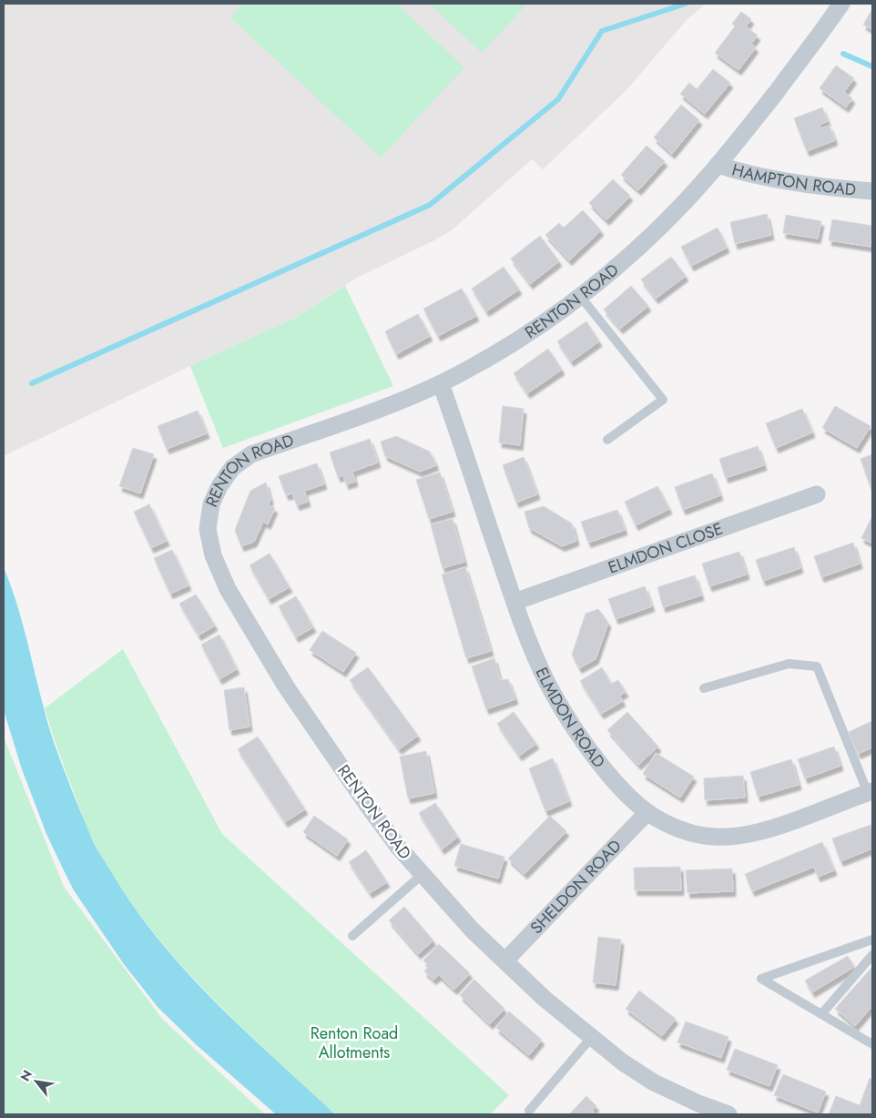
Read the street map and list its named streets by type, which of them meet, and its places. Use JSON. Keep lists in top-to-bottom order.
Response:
{
  "streets": {
    "street": [
      "HAMPTON ROAD",
      "RENTON ROAD",
      "ELMDON CLOSE",
      "ELMDON ROAD",
      "SHELDON ROAD"
    ]
  },
  "crossings": [
    ["HAMPTON ROAD", "RENTON ROAD"],
    ["RENTON ROAD", "ELMDON ROAD"],
    ["RENTON ROAD", "SHELDON ROAD"],
    ["ELMDON CLOSE", "ELMDON ROAD"],
    ["ELMDON ROAD", "SHELDON ROAD"]
  ],
  "parks": ["Renton Road Allotments"],
  "north": "top left"
}
